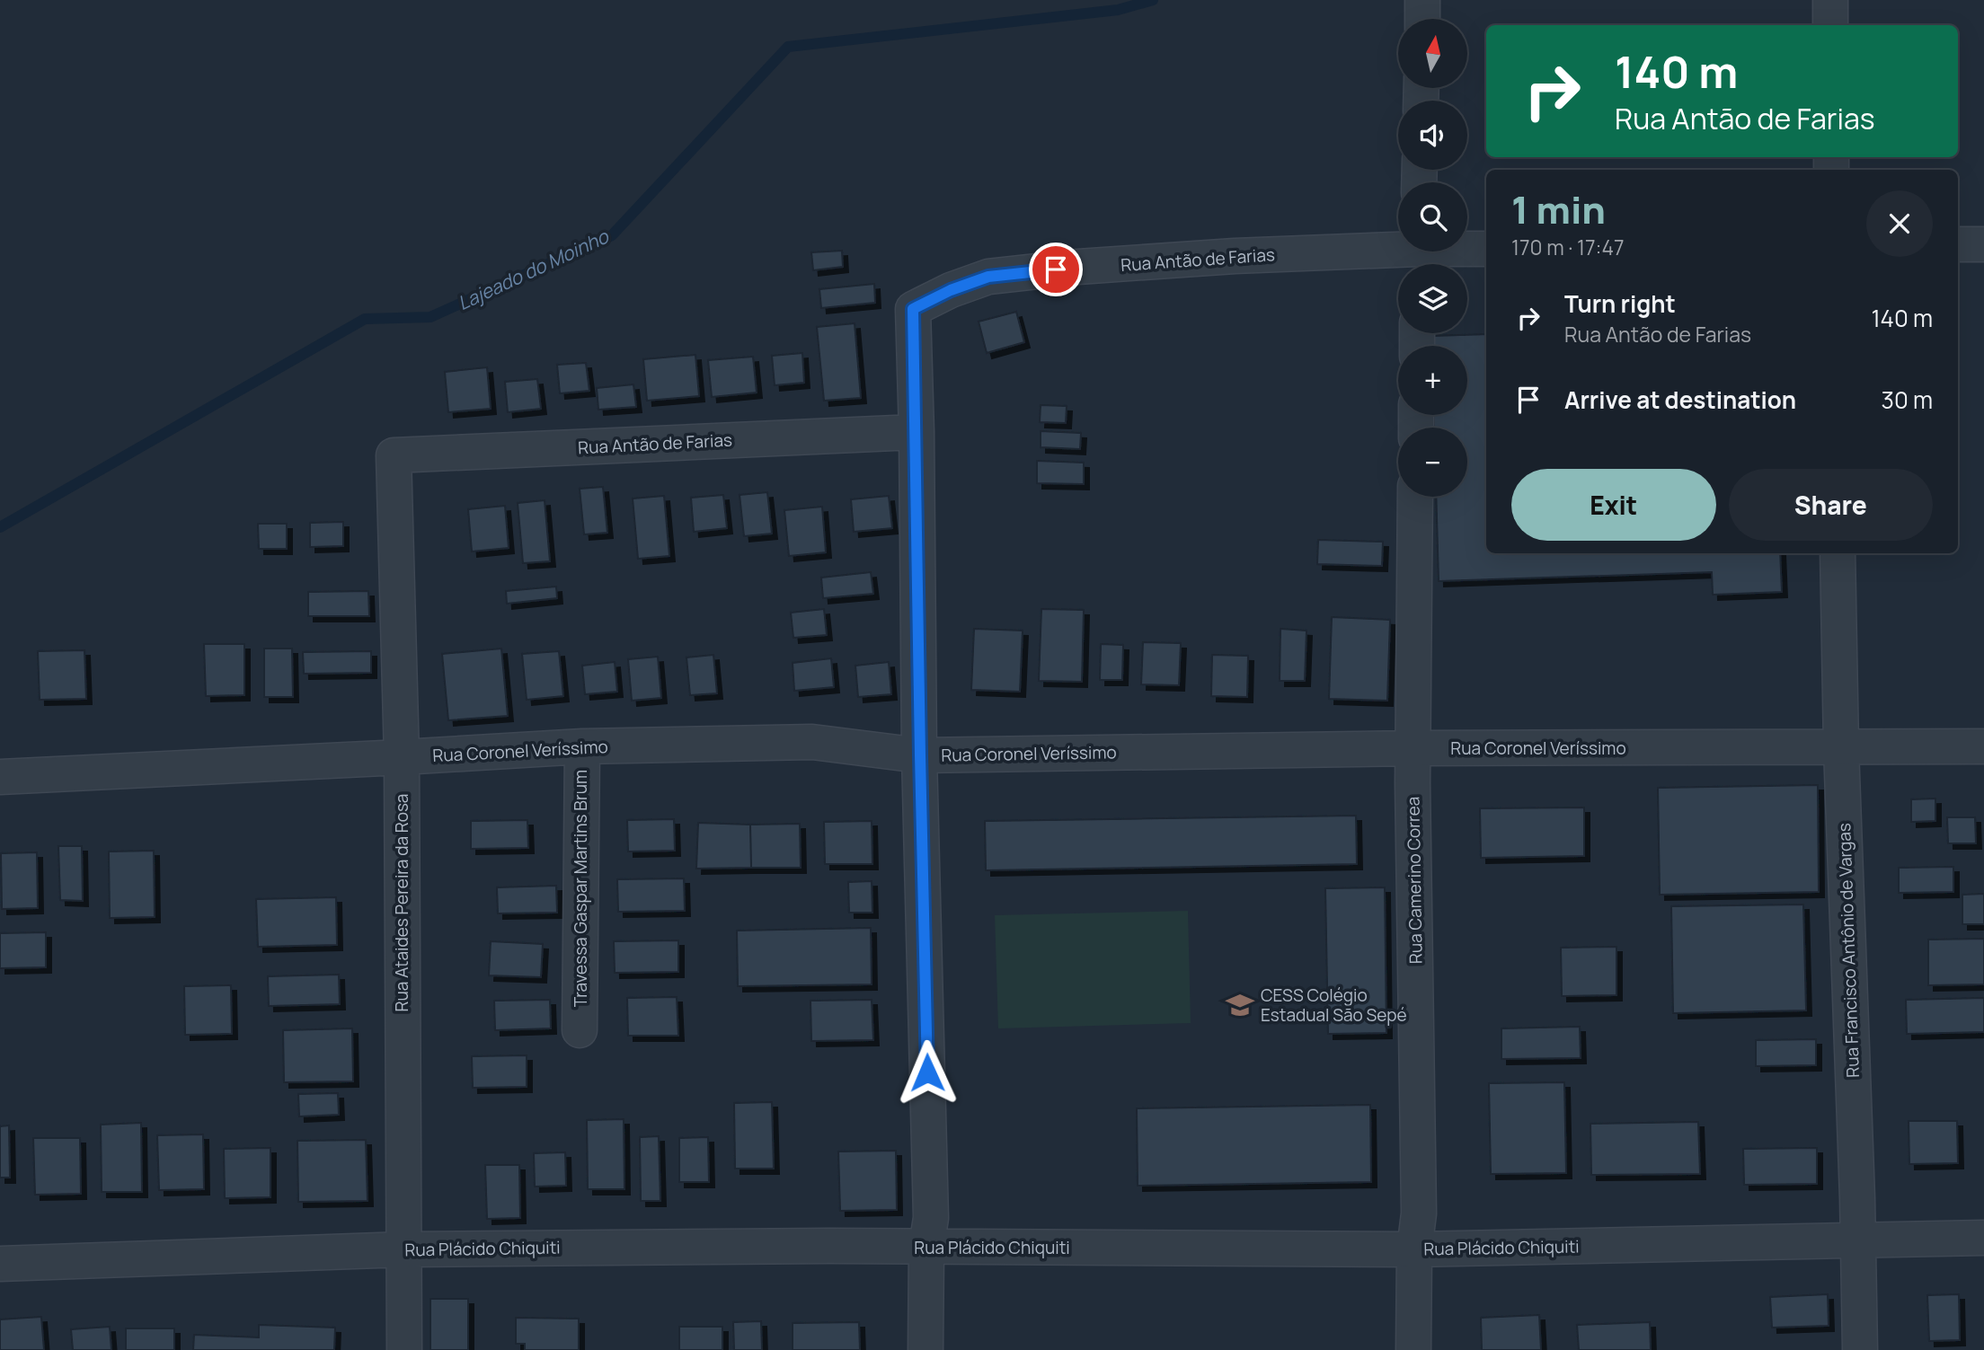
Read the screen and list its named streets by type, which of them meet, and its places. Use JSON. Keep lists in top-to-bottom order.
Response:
{
  "streets": {
    "street": [
      "Rua Antão de Farias",
      "Rua Coronel Veríssimo",
      "Rua Camerino Correa",
      "Travessa Gaspar Martins Brum",
      "Rua Ataides Pereira da Rosa",
      "Rua Francisco Antônio de Vargas",
      "Rua Plácido Chiquiti"
    ]
  },
  "crossings": [
    ["Rua Antão de Farias", "Rua Ataides Pereira da Rosa"],
    ["Rua Coronel Veríssimo", "Rua Camerino Correa"],
    ["Rua Coronel Veríssimo", "Travessa Gaspar Martins Brum"],
    ["Rua Coronel Veríssimo", "Rua Ataides Pereira da Rosa"],
    ["Rua Coronel Veríssimo", "Rua Francisco Antônio de Vargas"],
    ["Rua Camerino Correa", "Rua Plácido Chiquiti"],
    ["Rua Ataides Pereira da Rosa", "Rua Plácido Chiquiti"],
    ["Rua Francisco Antônio de Vargas", "Rua Plácido Chiquiti"]
  ],
  "water": ["Lajeado do Moinho"],
  "places": {
    "school or university": ["CESS Colégio Estadual São Sepé"]
  },
  "north": "top",
  "page": {
    "map_buttons": ["+", "−"],
    "turn": ["140 m", "Rua Antão de Farias"],
    "heading": ["1 min", "170 m · 17:47"],
    "list": [
      {
        "name": "Turn right",
        "note": "Rua Antão de Farias",
        "value": "140 m"
      },
      {
        "name": "Arrive at destination",
        "value": "30 m"
      }
    ],
    "buttons": ["Exit", "Share"]
  }
}
